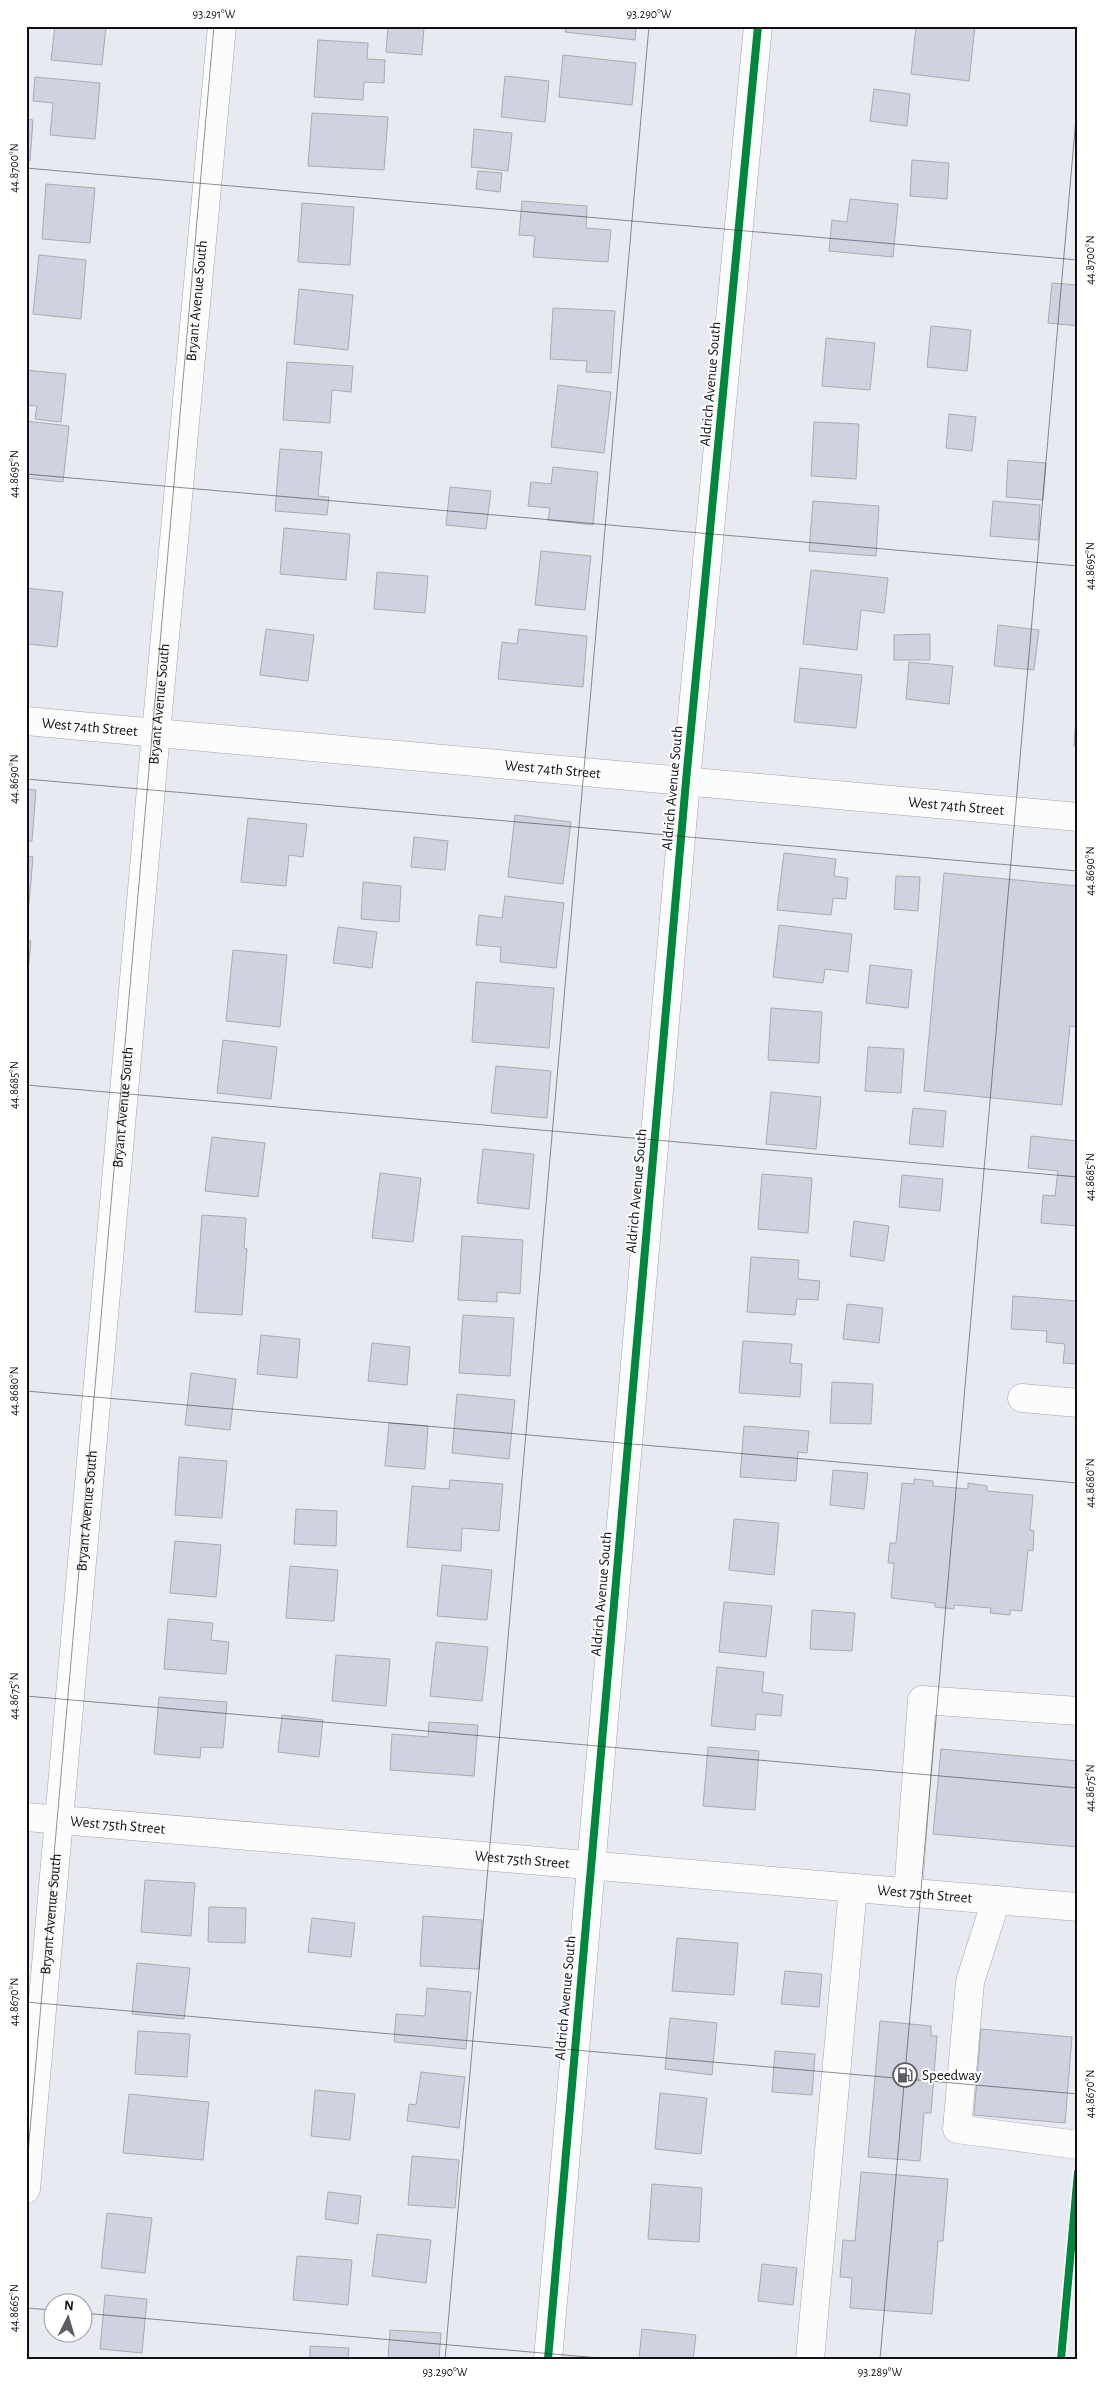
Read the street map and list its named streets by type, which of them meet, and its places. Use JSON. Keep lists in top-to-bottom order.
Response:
{
  "streets": {
    "street": [
      "Bryant Avenue South",
      "Aldrich Avenue South",
      "West 74th Street",
      "West 75th Street"
    ]
  },
  "crossings": [
    ["Bryant Avenue South", "West 74th Street"],
    ["Bryant Avenue South", "West 75th Street"],
    ["Aldrich Avenue South", "West 74th Street"],
    ["Aldrich Avenue South", "West 75th Street"]
  ],
  "places": {
    "fuel station": ["Speedway"]
  },
  "north": "top",
  "coordinates": [
    "93.291°W",
    "93.290°W",
    "44.8700°N",
    "44.8695°N",
    "44.8690°N",
    "44.8685°N",
    "44.8680°N",
    "44.8675°N",
    "44.8670°N",
    "44.8665°N",
    "93.289°W"
  ]
}
